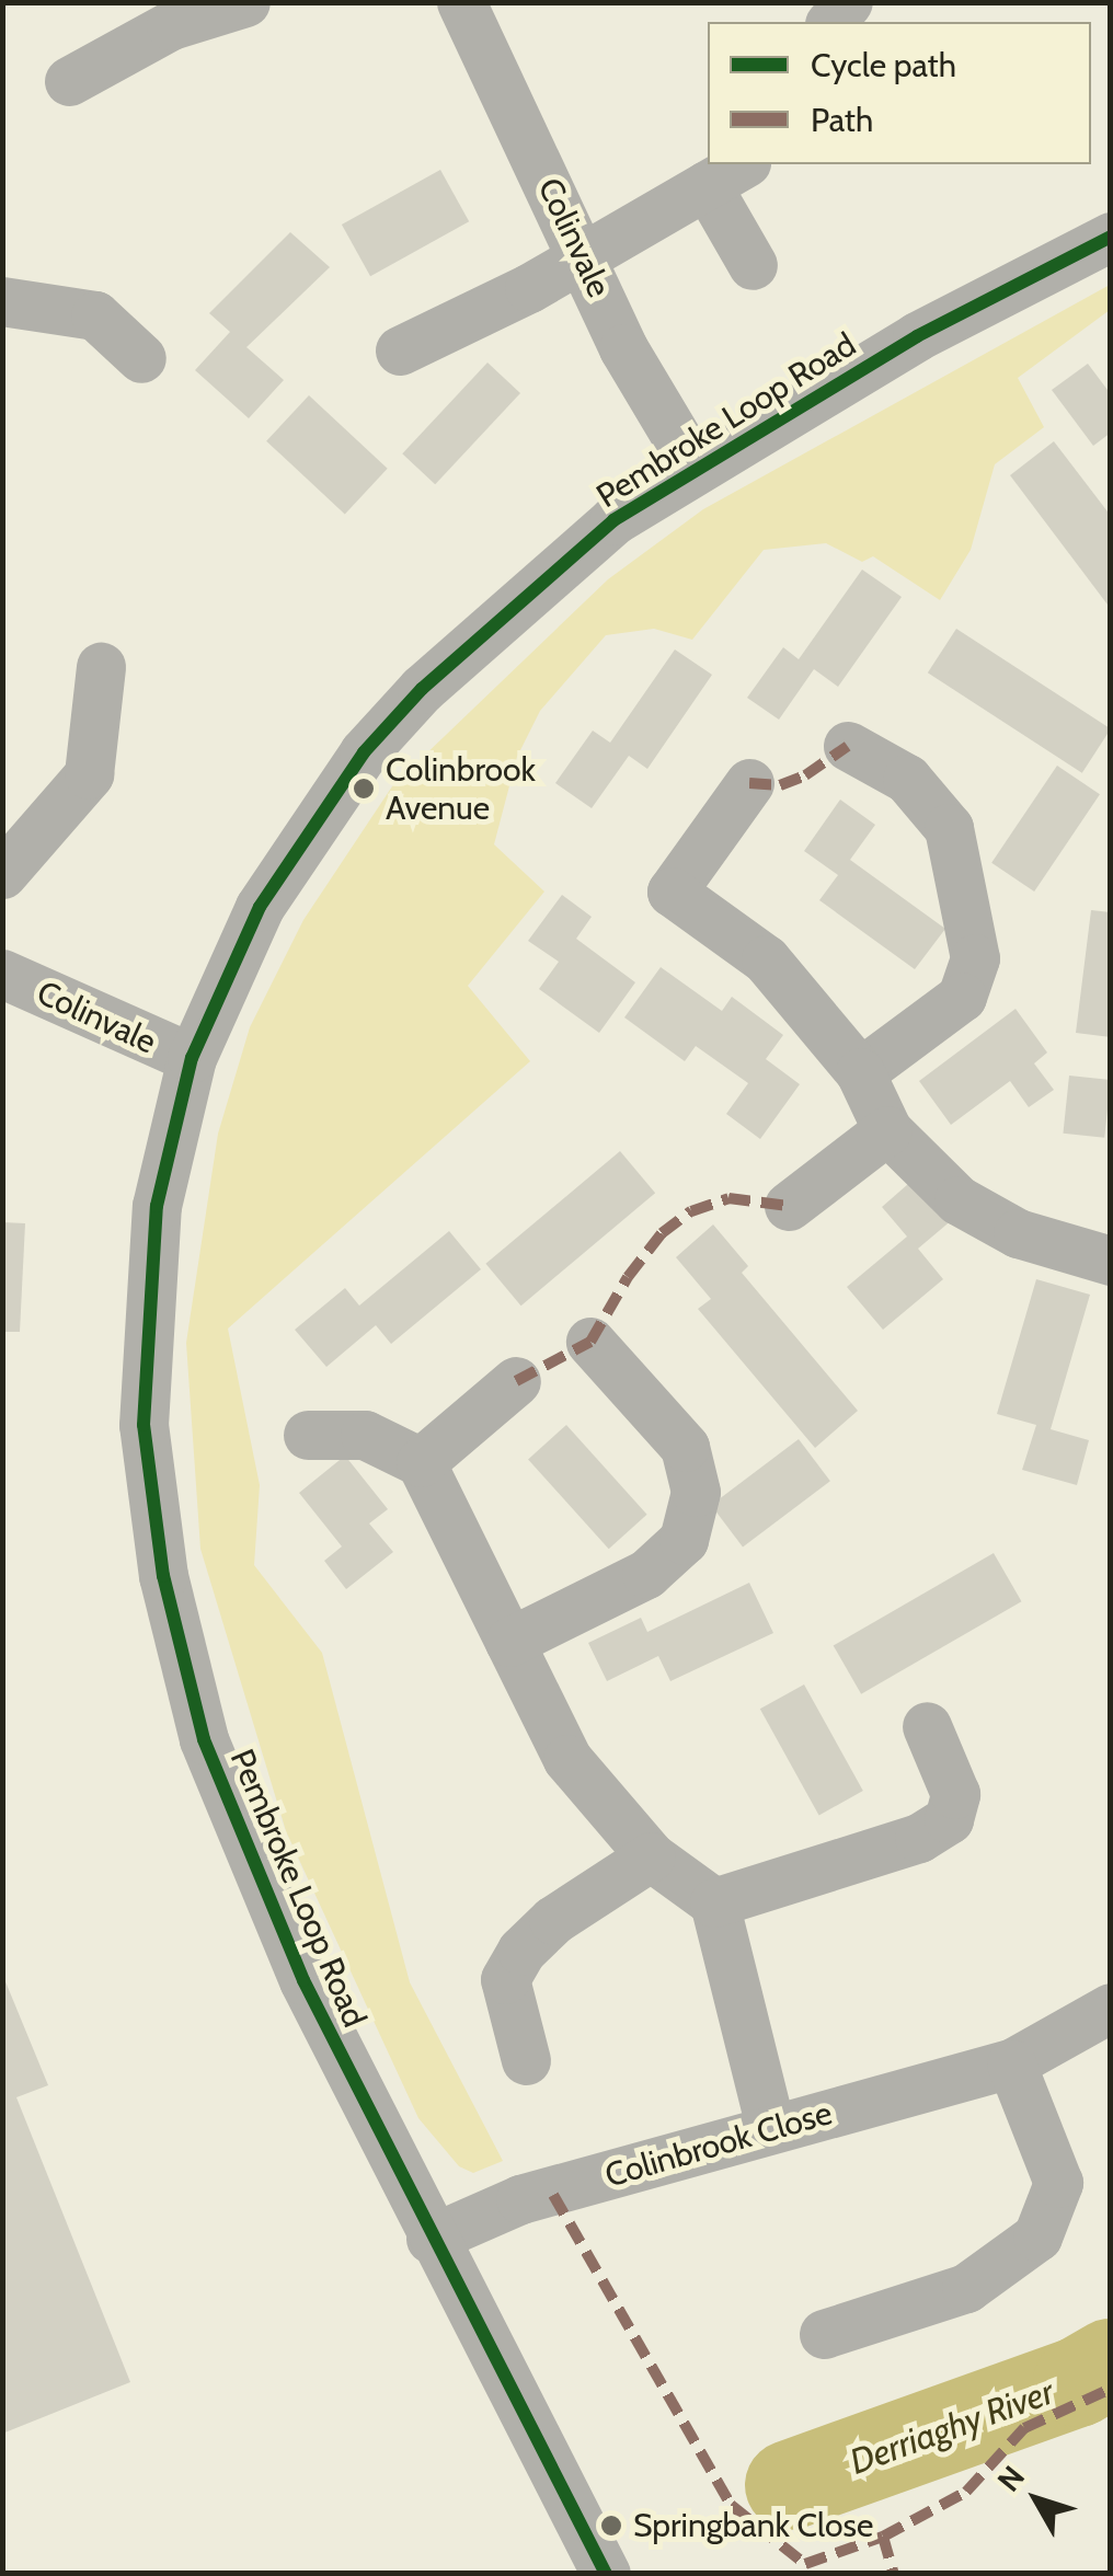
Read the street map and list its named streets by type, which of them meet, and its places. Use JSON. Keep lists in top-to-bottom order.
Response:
{
  "streets": {
    "street": ["Colinvale", "Pembroke Loop Road", "Colinbrook Close"]
  },
  "crossings": [
    ["Colinvale", "Pembroke Loop Road"],
    ["Pembroke Loop Road", "Colinbrook Close"]
  ],
  "water": ["Derriaghy River"],
  "places": ["Colinbrook Avenue", "Springbank Close"],
  "legend": ["Cycle path", "Path"],
  "north": "top left"
}
